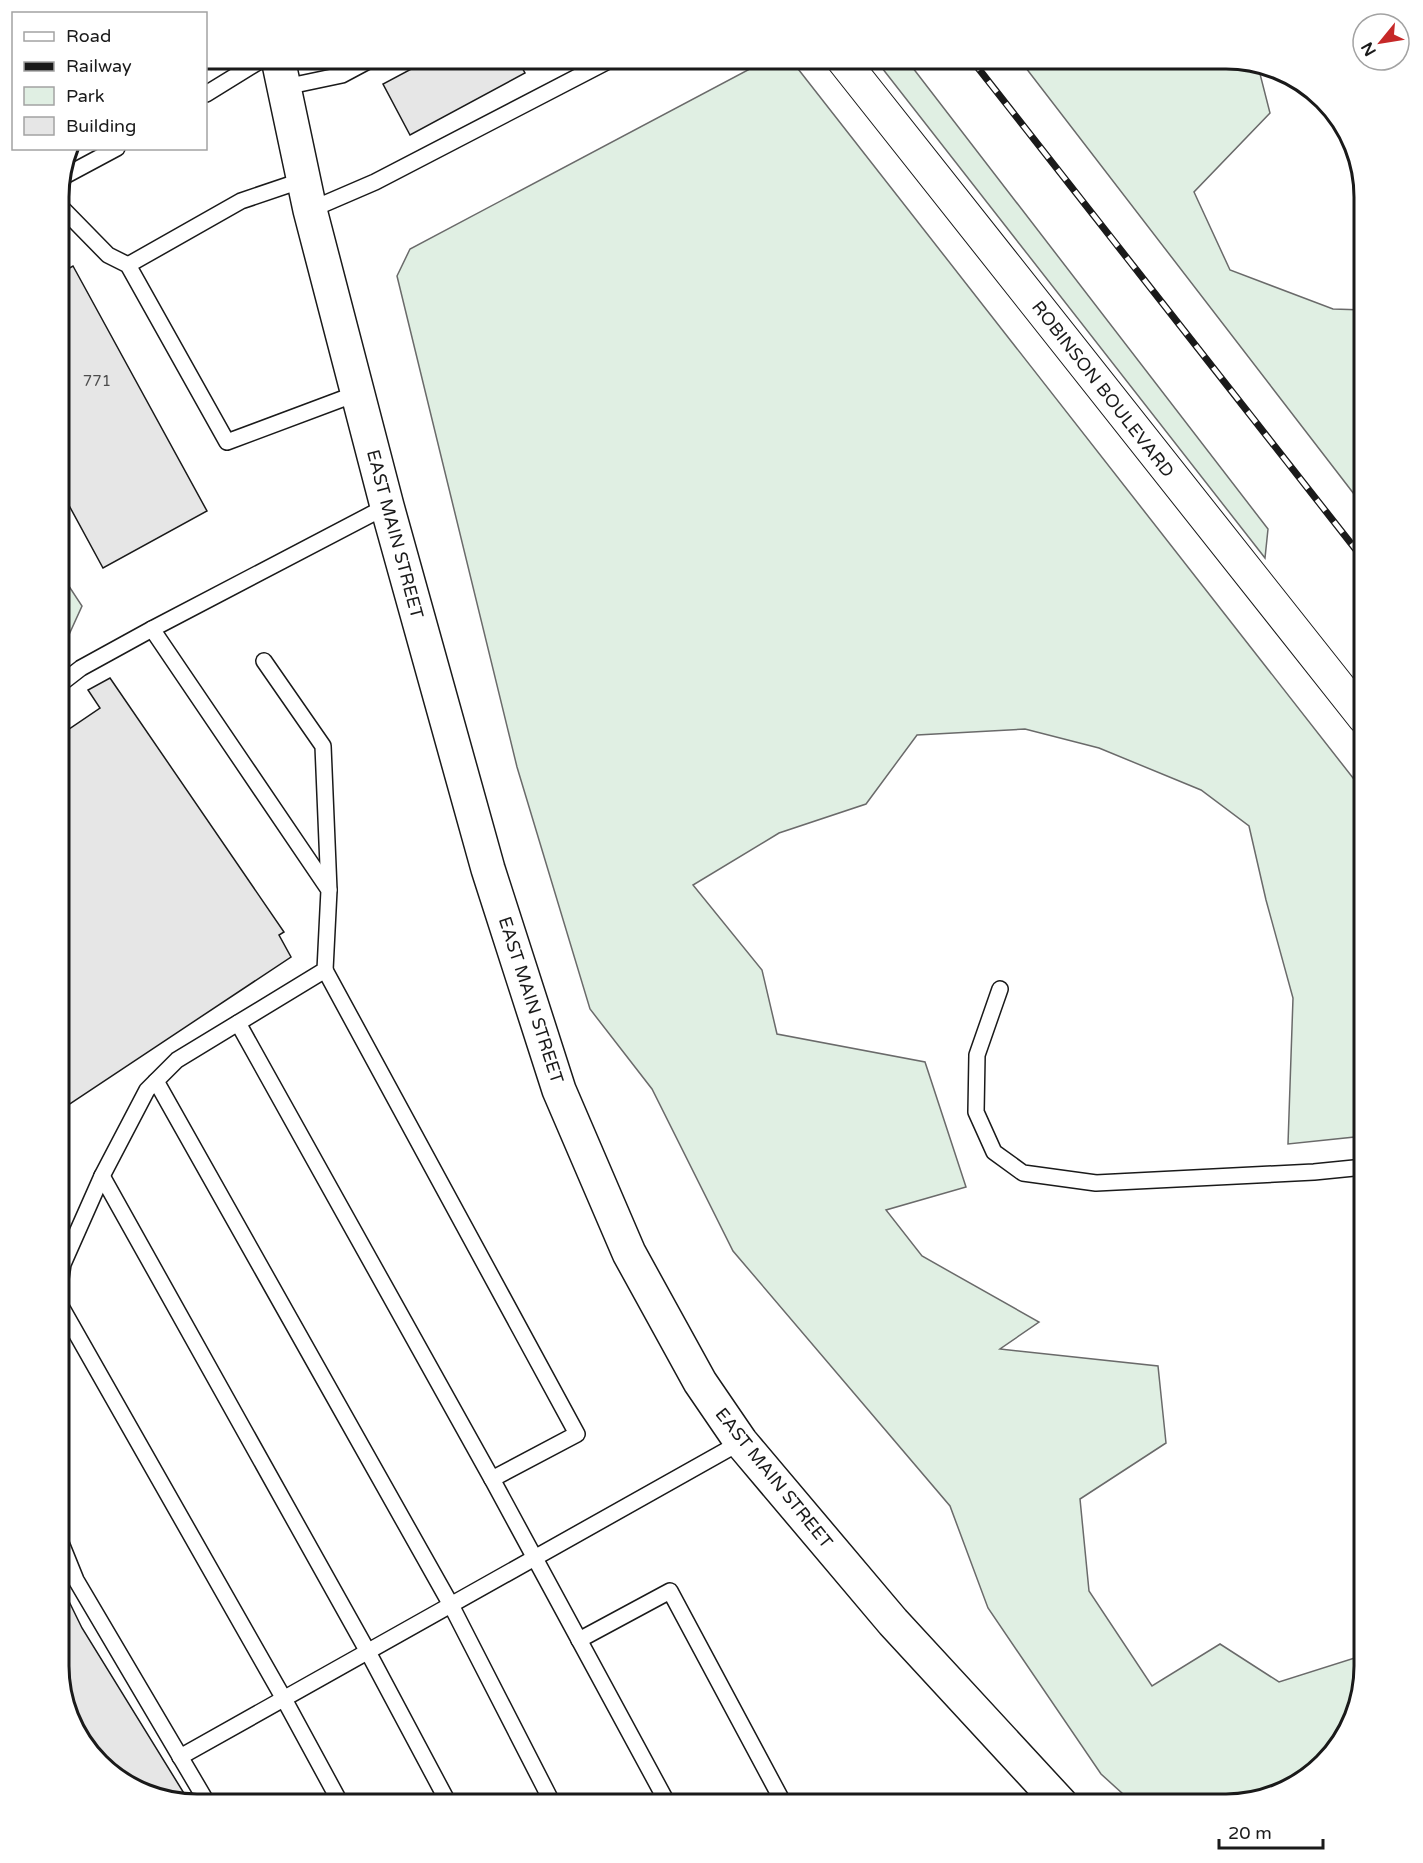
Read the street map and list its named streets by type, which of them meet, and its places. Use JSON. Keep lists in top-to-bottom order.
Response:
{
  "streets": {
    "main road": ["EAST MAIN STREET"],
    "street": ["ROBINSON BOULEVARD"]
  },
  "house_numbers": ["771"],
  "legend": [
    "Road",
    "Railway",
    "Park",
    "Building"
  ],
  "scale_bar": "20 m",
  "north": "bottom left"
}
